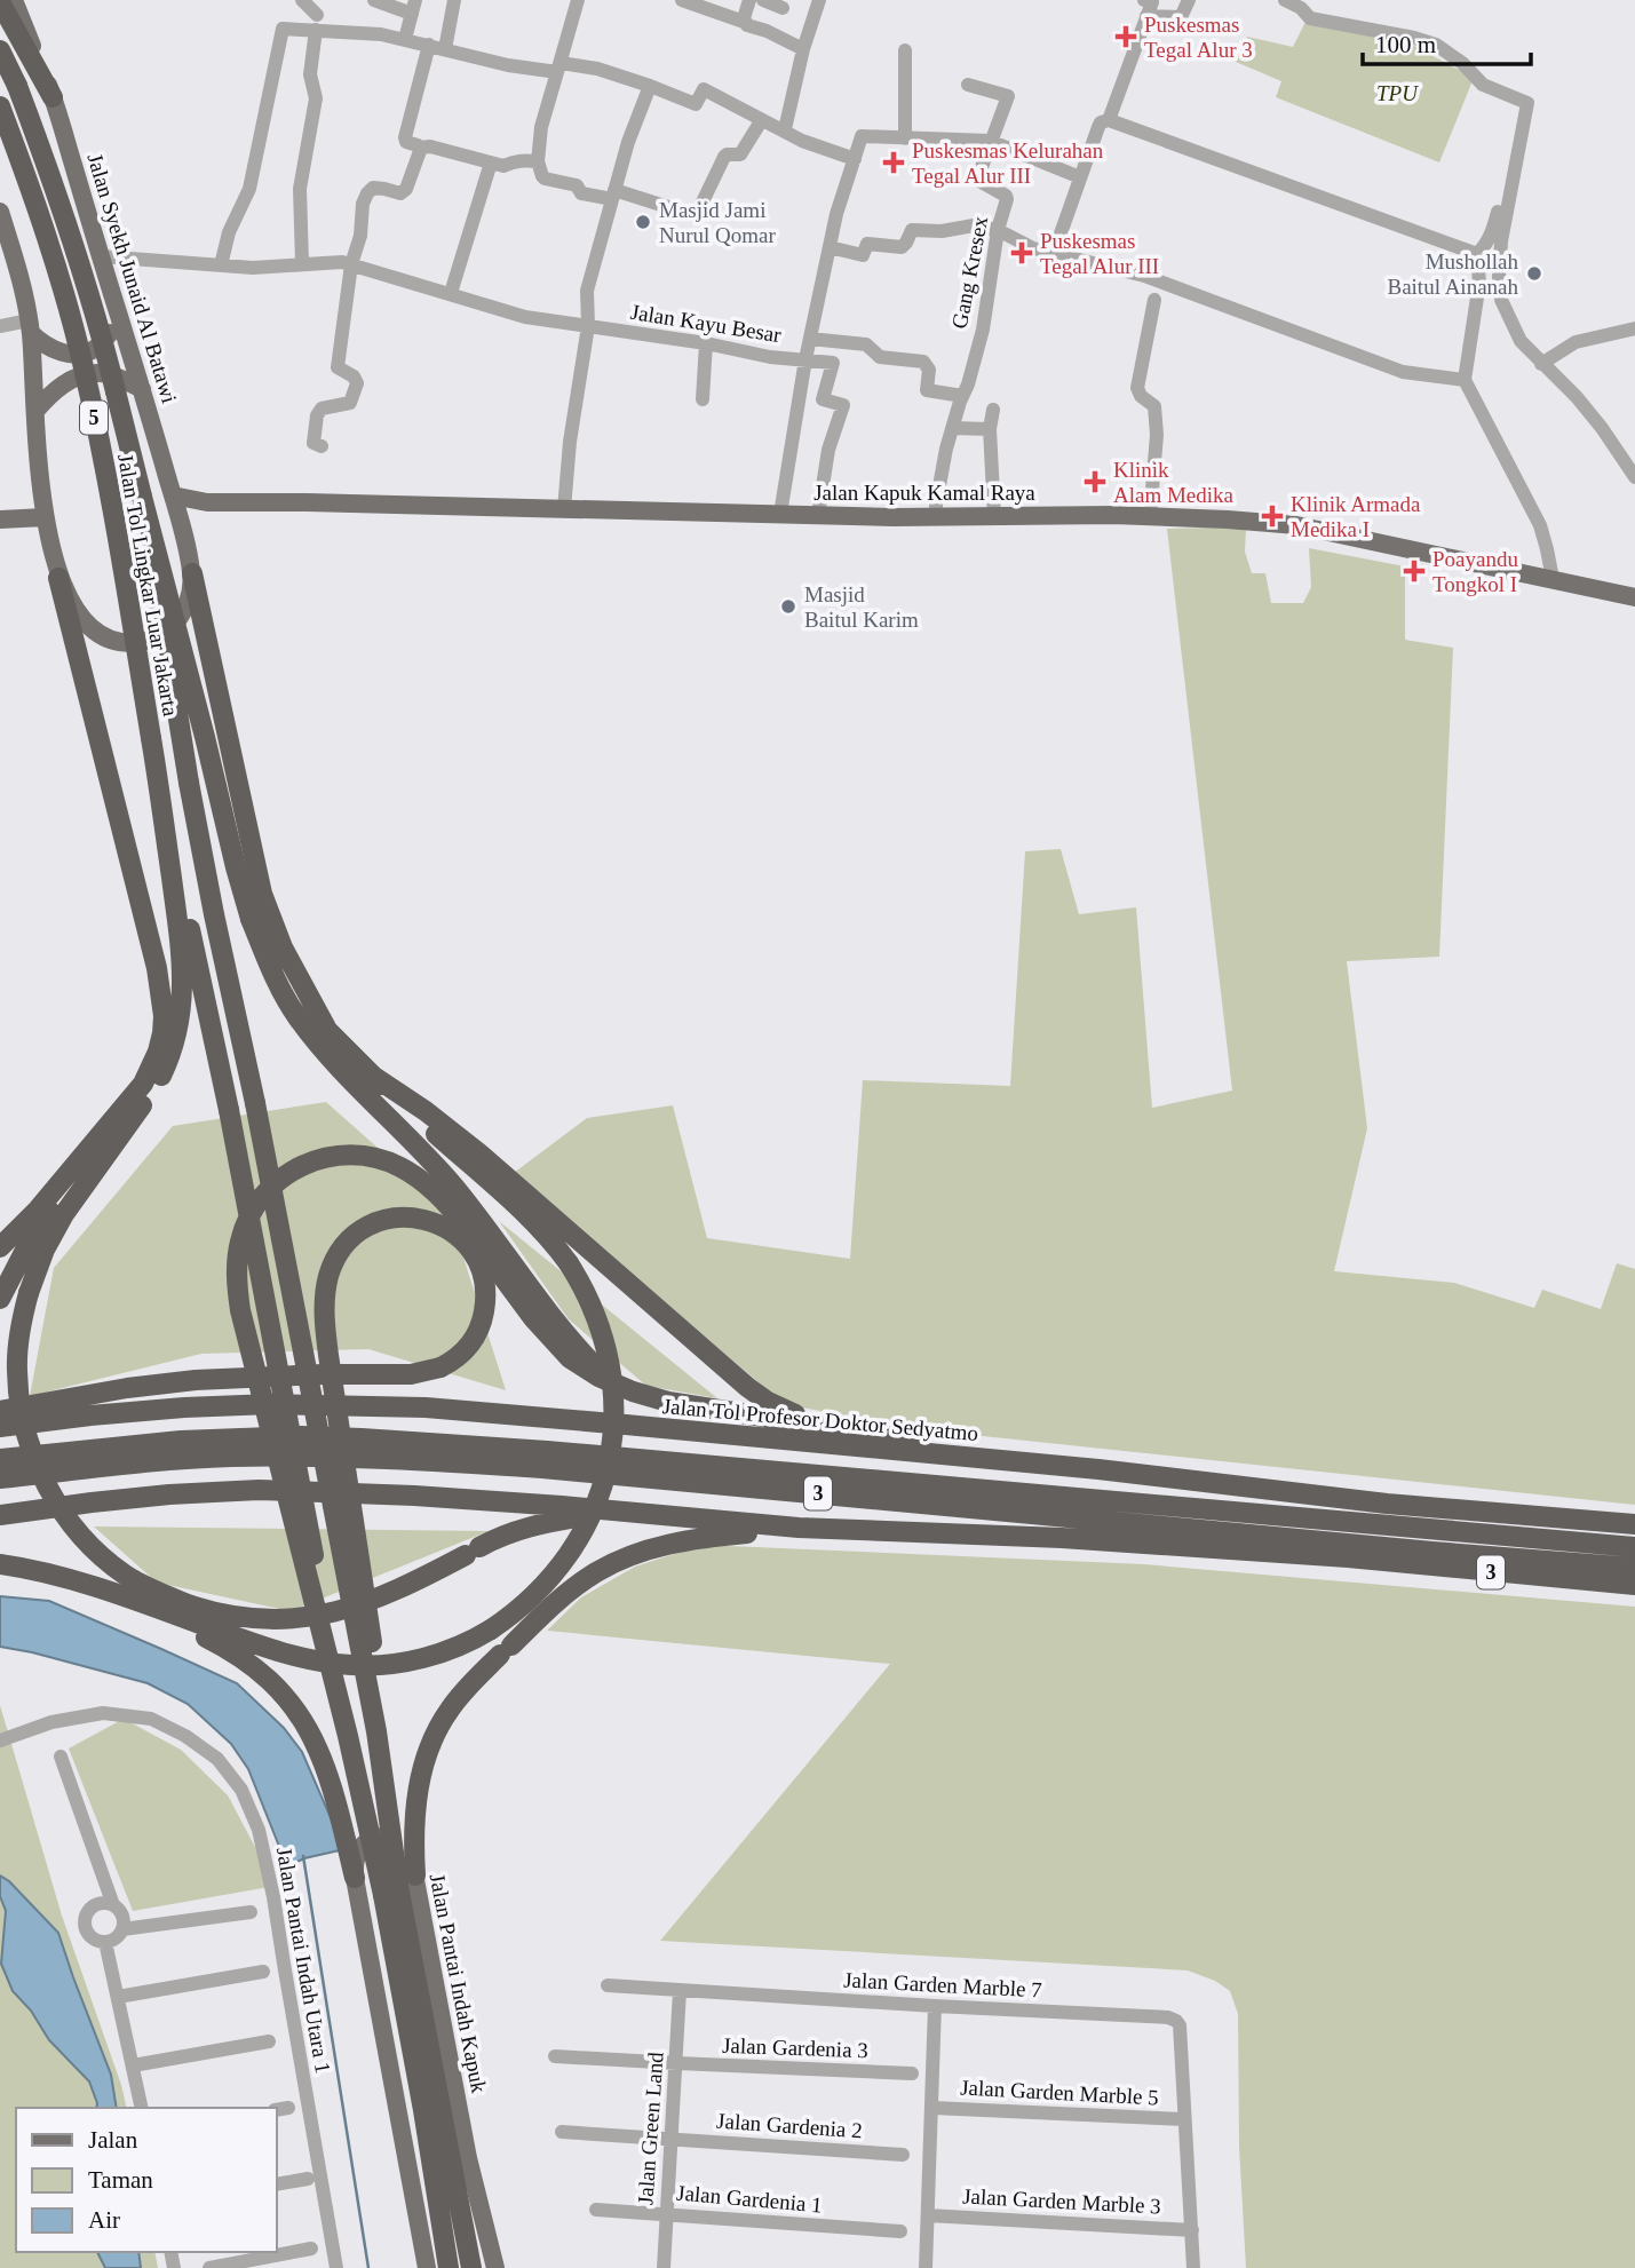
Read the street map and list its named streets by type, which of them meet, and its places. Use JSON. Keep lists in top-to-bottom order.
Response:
{
  "streets": {
    "highway": [
      "5",
      "Jalan Tol Lingkar Luar Jakarta",
      "Jalan Tol Profesor Doktor Sedyatmo",
      "3"
    ],
    "main road": ["Jalan Syekh Junaid Al Batawi", "Jalan Kapuk Kamal Raya", "Jalan Pantai Indah Kapuk"],
    "street": [
      "Gang Kresex",
      "Jalan Kayu Besar",
      "Jalan Pantai Indah Utara 1",
      "Jalan Garden Marble 7",
      "Jalan Gardenia 3",
      "Jalan Garden Marble 5",
      "Jalan Gardenia 2",
      "Jalan Green Land",
      "Jalan Gardenia 1",
      "Jalan Garden Marble 3"
    ]
  },
  "crossings": [
    ["Gang Kresex", "Jalan Kapuk Kamal Raya"],
    ["Jalan Syekh Junaid Al Batawi", "Jalan Kayu Besar"],
    ["Jalan Syekh Junaid Al Batawi", "Jalan Kapuk Kamal Raya"],
    ["Jalan Garden Marble 7", "Jalan Garden Marble 5"],
    ["Jalan Garden Marble 7", "Jalan Green Land"],
    ["Jalan Gardenia 3", "Jalan Green Land"],
    ["Jalan Gardenia 2", "Jalan Green Land"],
    ["Jalan Green Land", "Jalan Gardenia 1"]
  ],
  "parks": ["TPU"],
  "places": {
    "health": [
      "Puskesmas Tegal Alur 3",
      "Puskesmas Kelurahan Tegal Alur III",
      "Puskesmas Tegal Alur III",
      "Klinik Alam Medika",
      "Klinik Armada Medika I",
      "Poayandu Tongkol I"
    ],
    "other": ["Masjid Jami Nurul Qomar", "Mushollah Baitul Ainanah", "Masjid Baitul Karim"]
  },
  "legend": ["Jalan", "Taman", "Air"],
  "scale_bar": "100 m"
}
